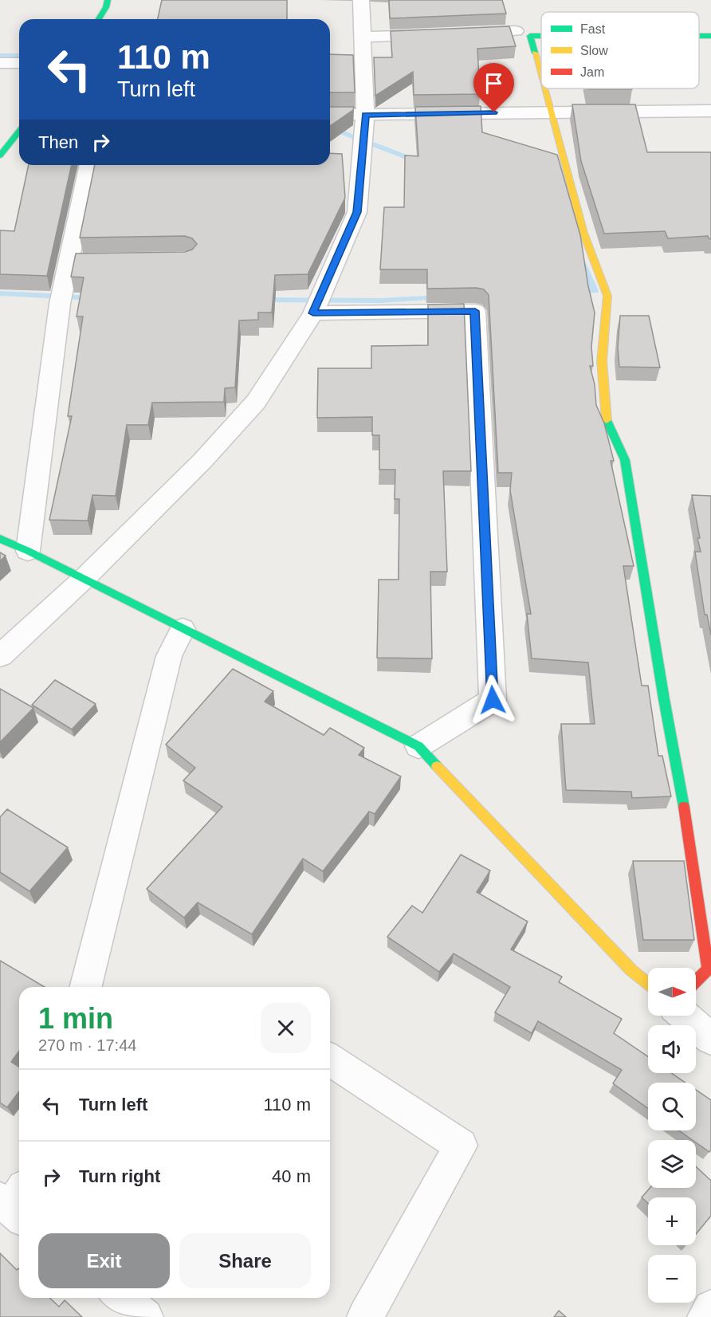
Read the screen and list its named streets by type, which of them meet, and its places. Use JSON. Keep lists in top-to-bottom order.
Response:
{
  "legend": ["Fast", "Slow", "Jam"],
  "north": "right",
  "page": {
    "turn": ["110 m", "Turn left"],
    "then": "Then",
    "map_buttons": ["+", "−"],
    "heading": ["1 min", "270 m · 17:44"],
    "list": [
      {
        "name": "Turn left",
        "value": "110 m"
      },
      {
        "name": "Turn right",
        "value": "40 m"
      }
    ],
    "buttons": ["Exit", "Share"]
  }
}
